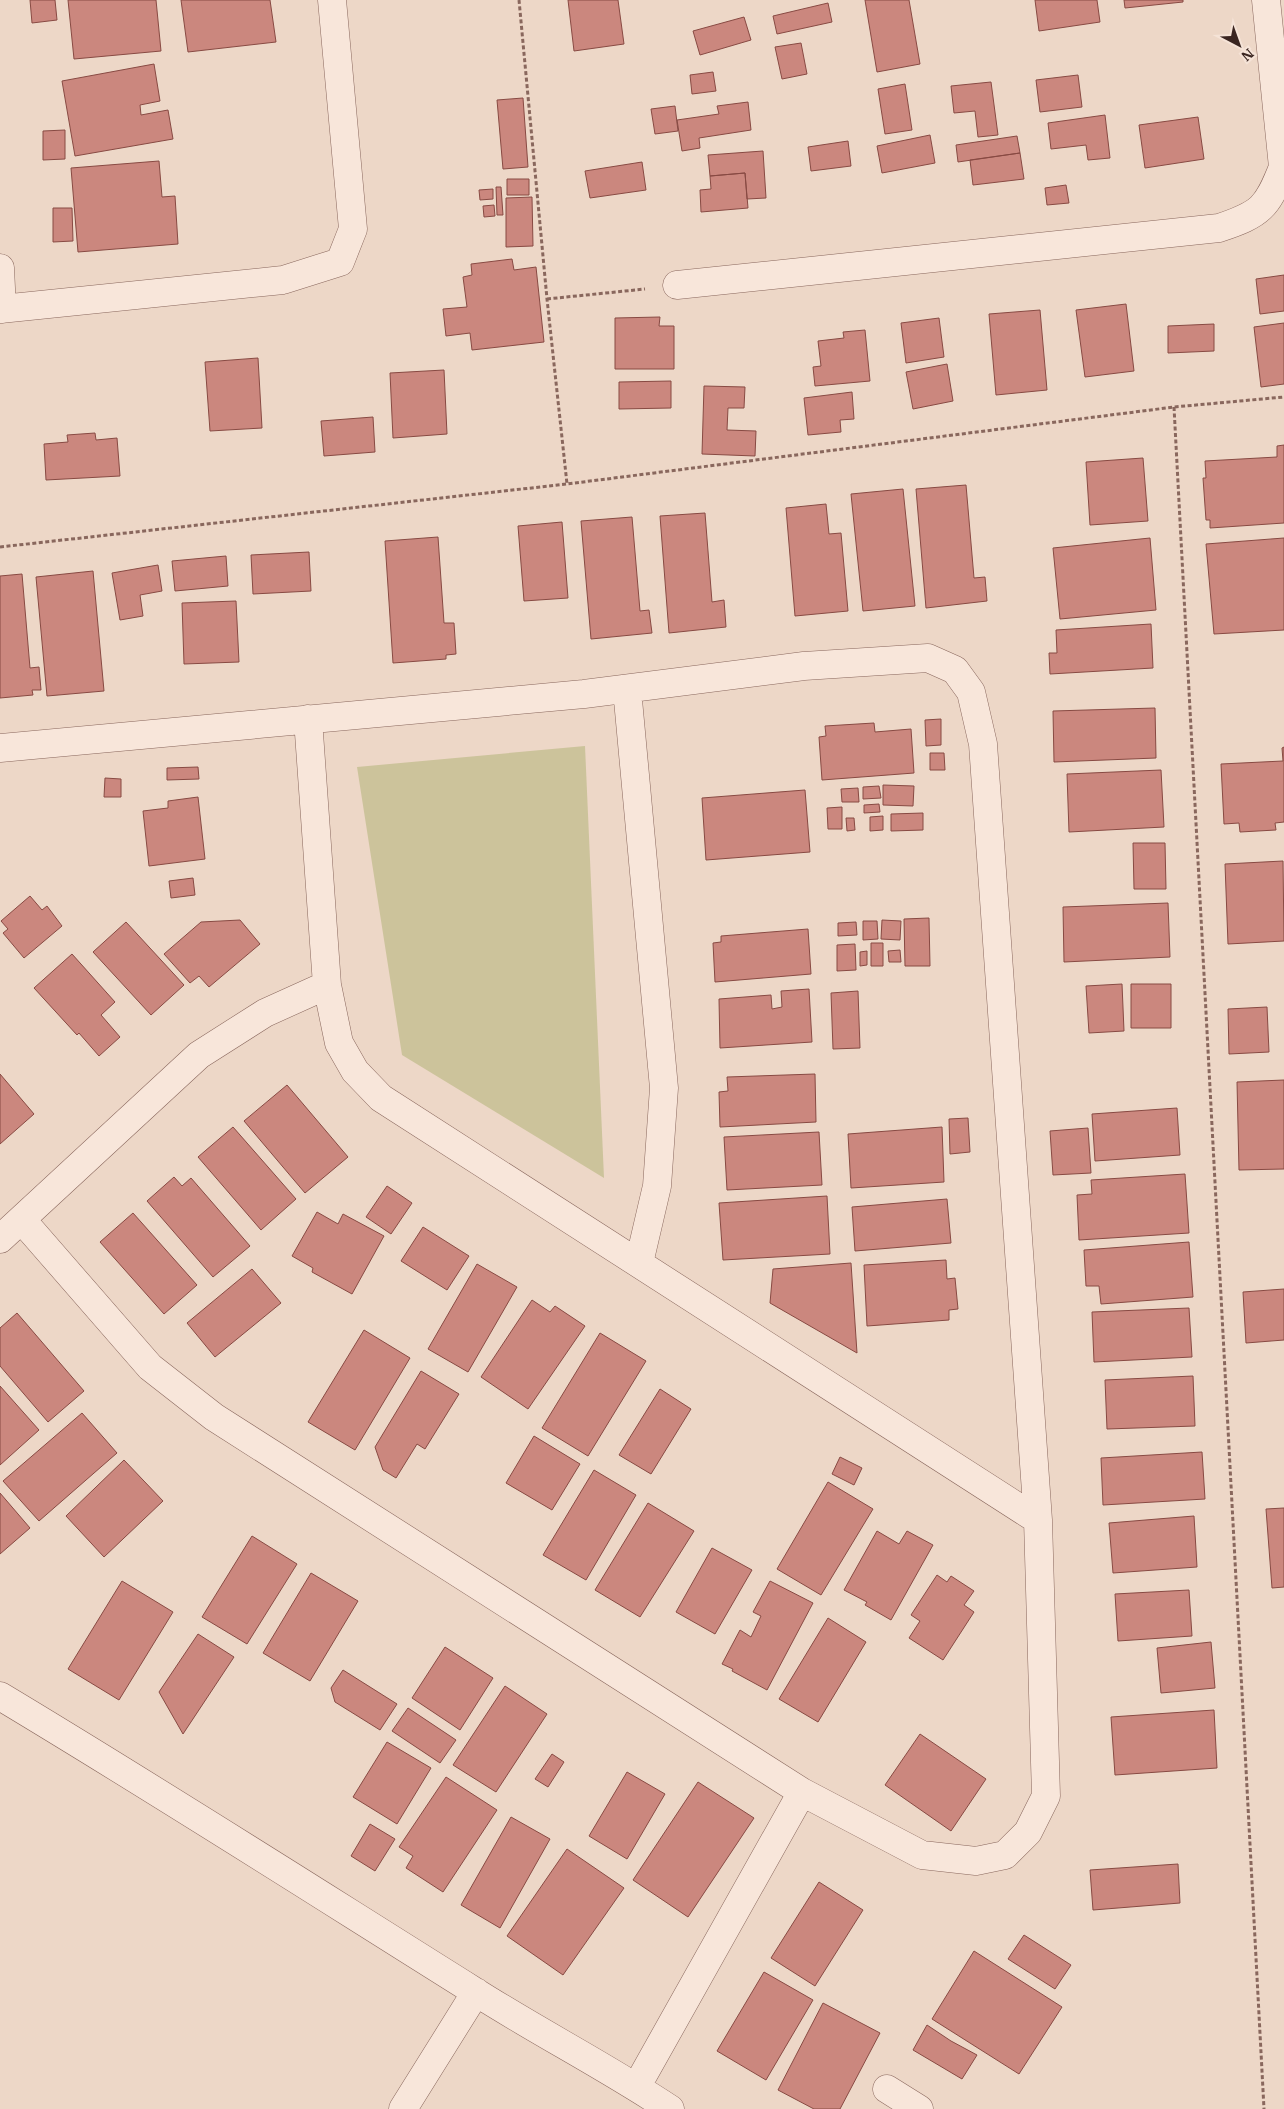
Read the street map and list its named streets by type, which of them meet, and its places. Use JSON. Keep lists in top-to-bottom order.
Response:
{
  "north": "bottom right"
}
